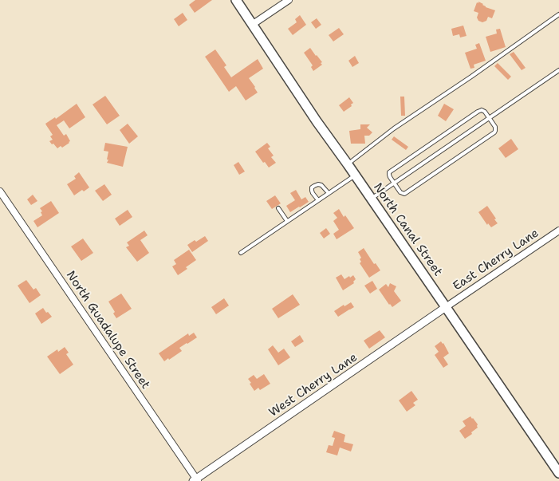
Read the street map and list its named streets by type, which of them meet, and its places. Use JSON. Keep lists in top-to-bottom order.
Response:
{
  "streets": {
    "main road": ["North Canal Street"],
    "street": ["East Cherry Lane", "North Guadalupe Street", "West Cherry Lane"]
  },
  "crossings": [
    ["North Canal Street", "East Cherry Lane"],
    ["North Canal Street", "West Cherry Lane"],
    ["East Cherry Lane", "West Cherry Lane"],
    ["North Guadalupe Street", "West Cherry Lane"]
  ]
}
